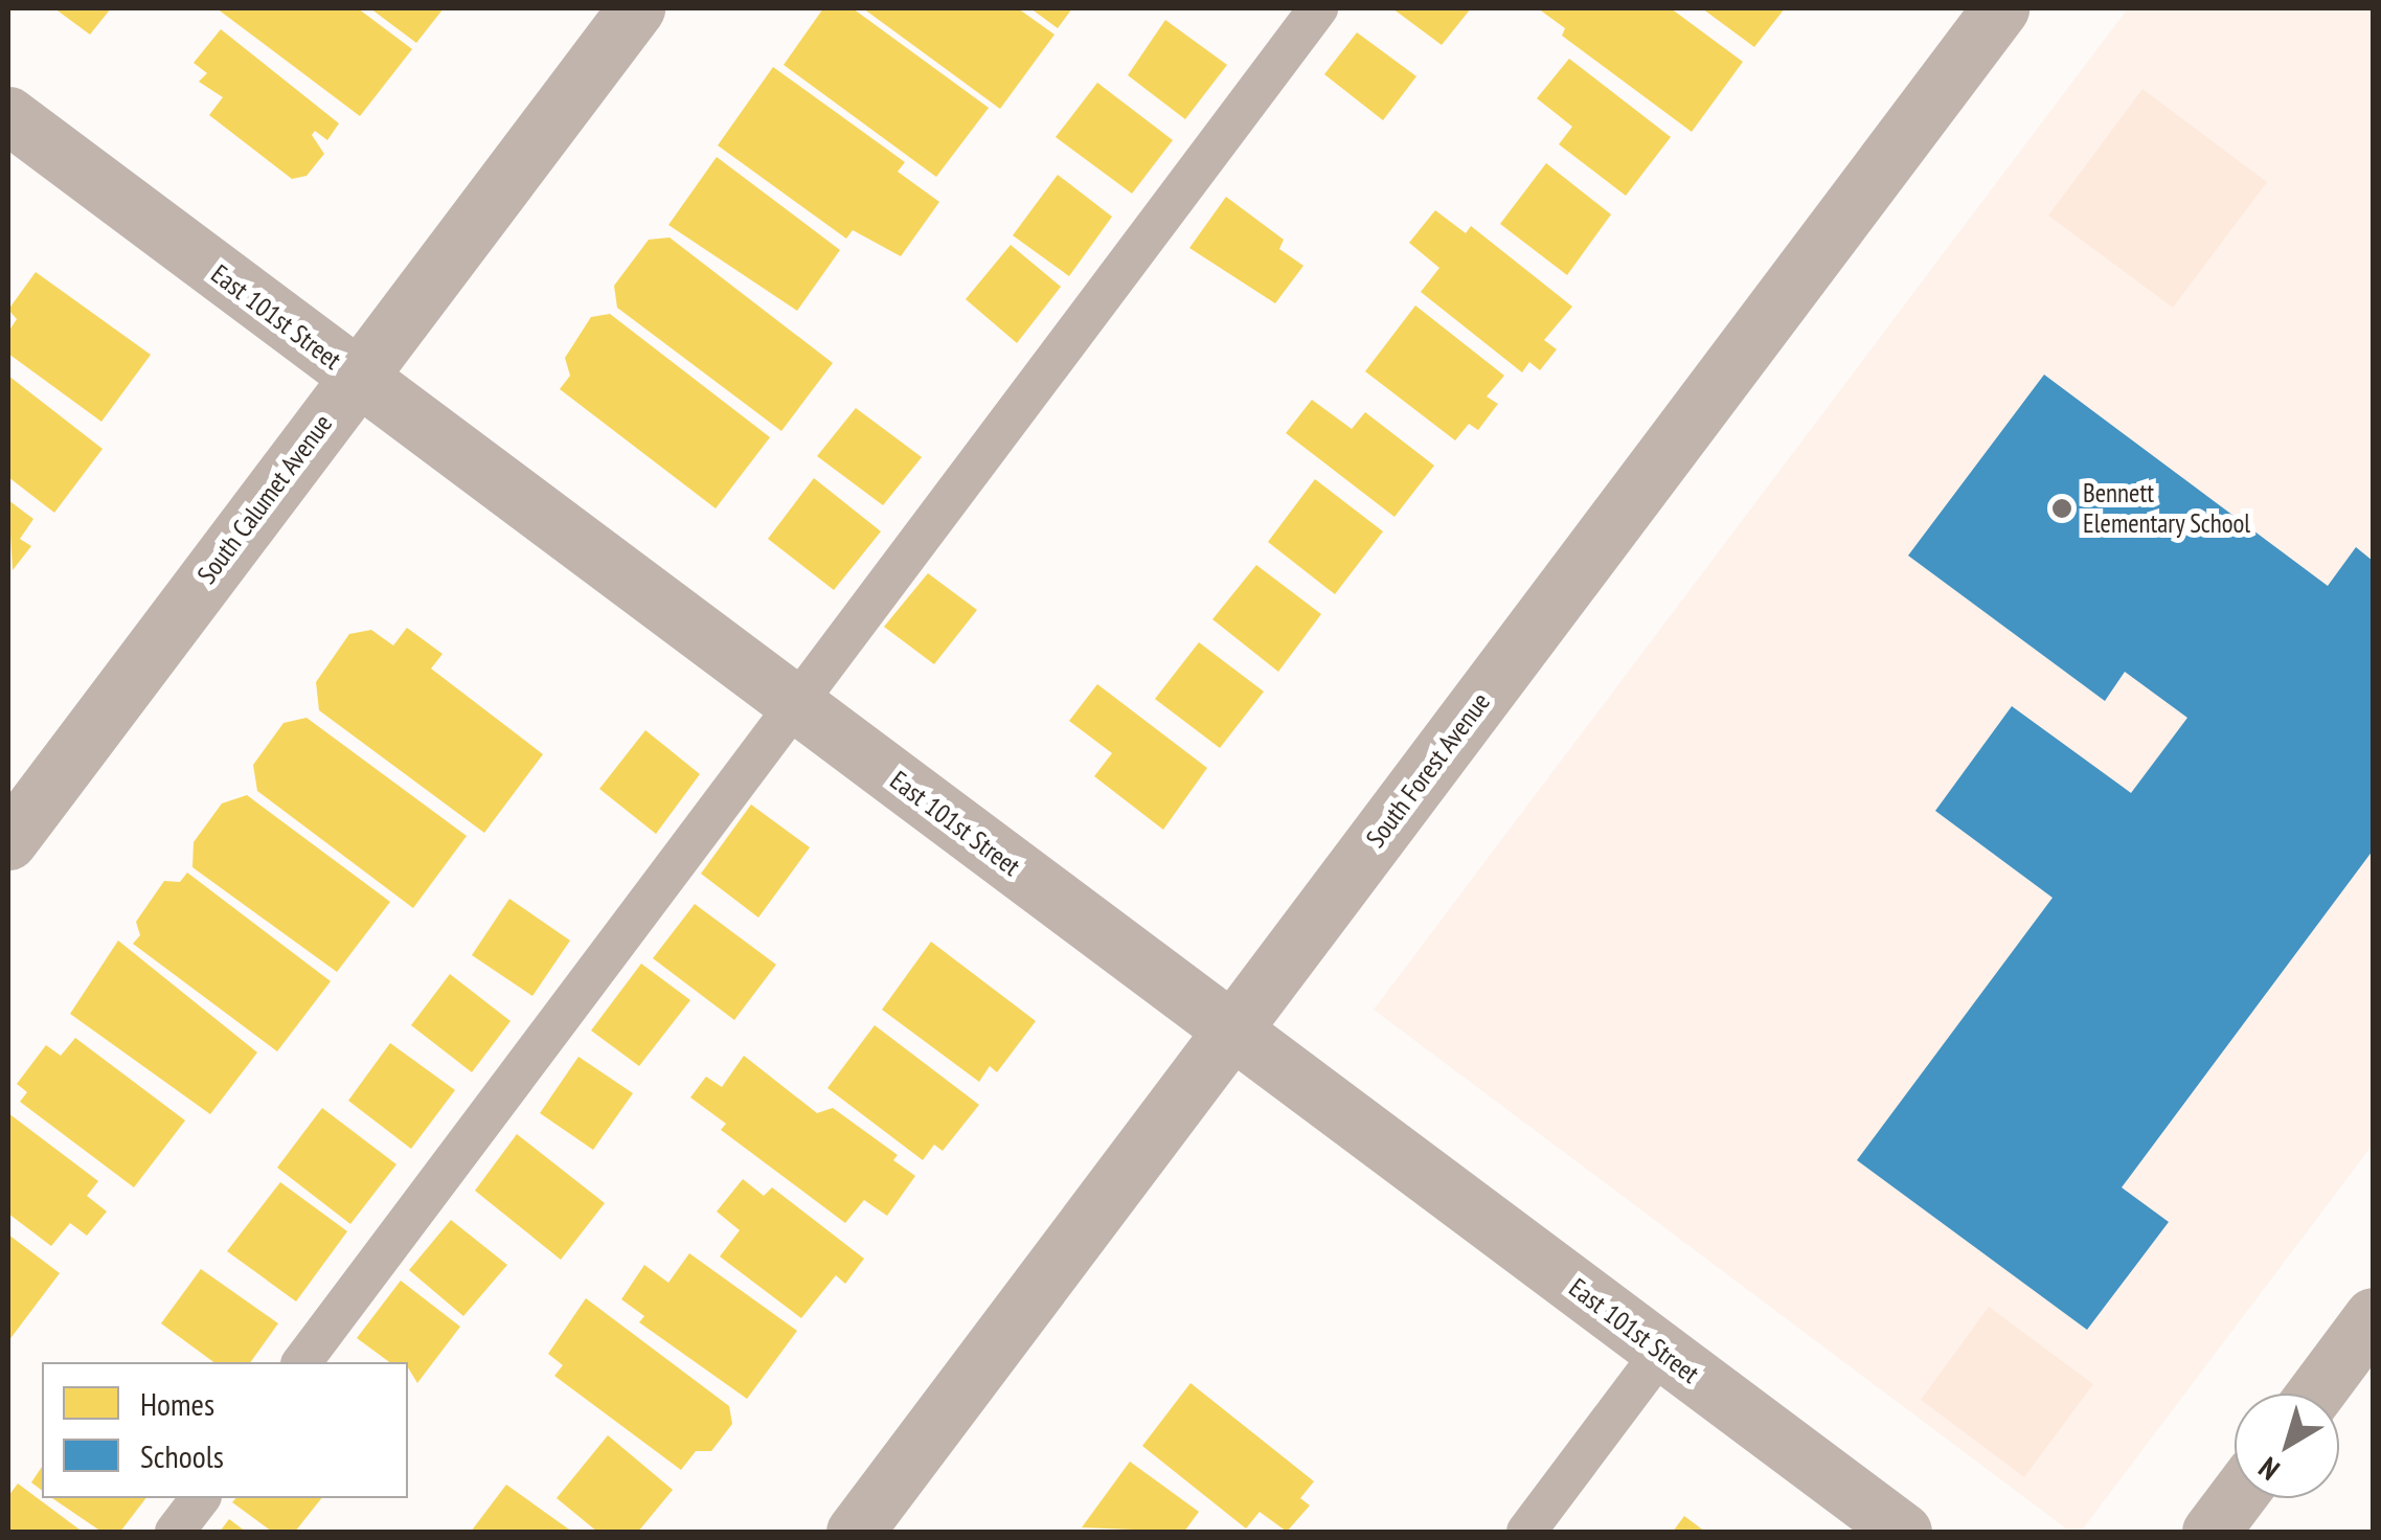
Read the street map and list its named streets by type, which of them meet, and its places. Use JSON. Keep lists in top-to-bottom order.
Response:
{
  "streets": {
    "street": ["East 101st Street", "South Calumet Avenue", "South Forest Avenue"]
  },
  "crossings": [
    ["East 101st Street", "South Calumet Avenue"],
    ["East 101st Street", "South Forest Avenue"]
  ],
  "places": ["Bennett Elementary School"],
  "legend": ["Homes", "Schools"],
  "north": "bottom left"
}
